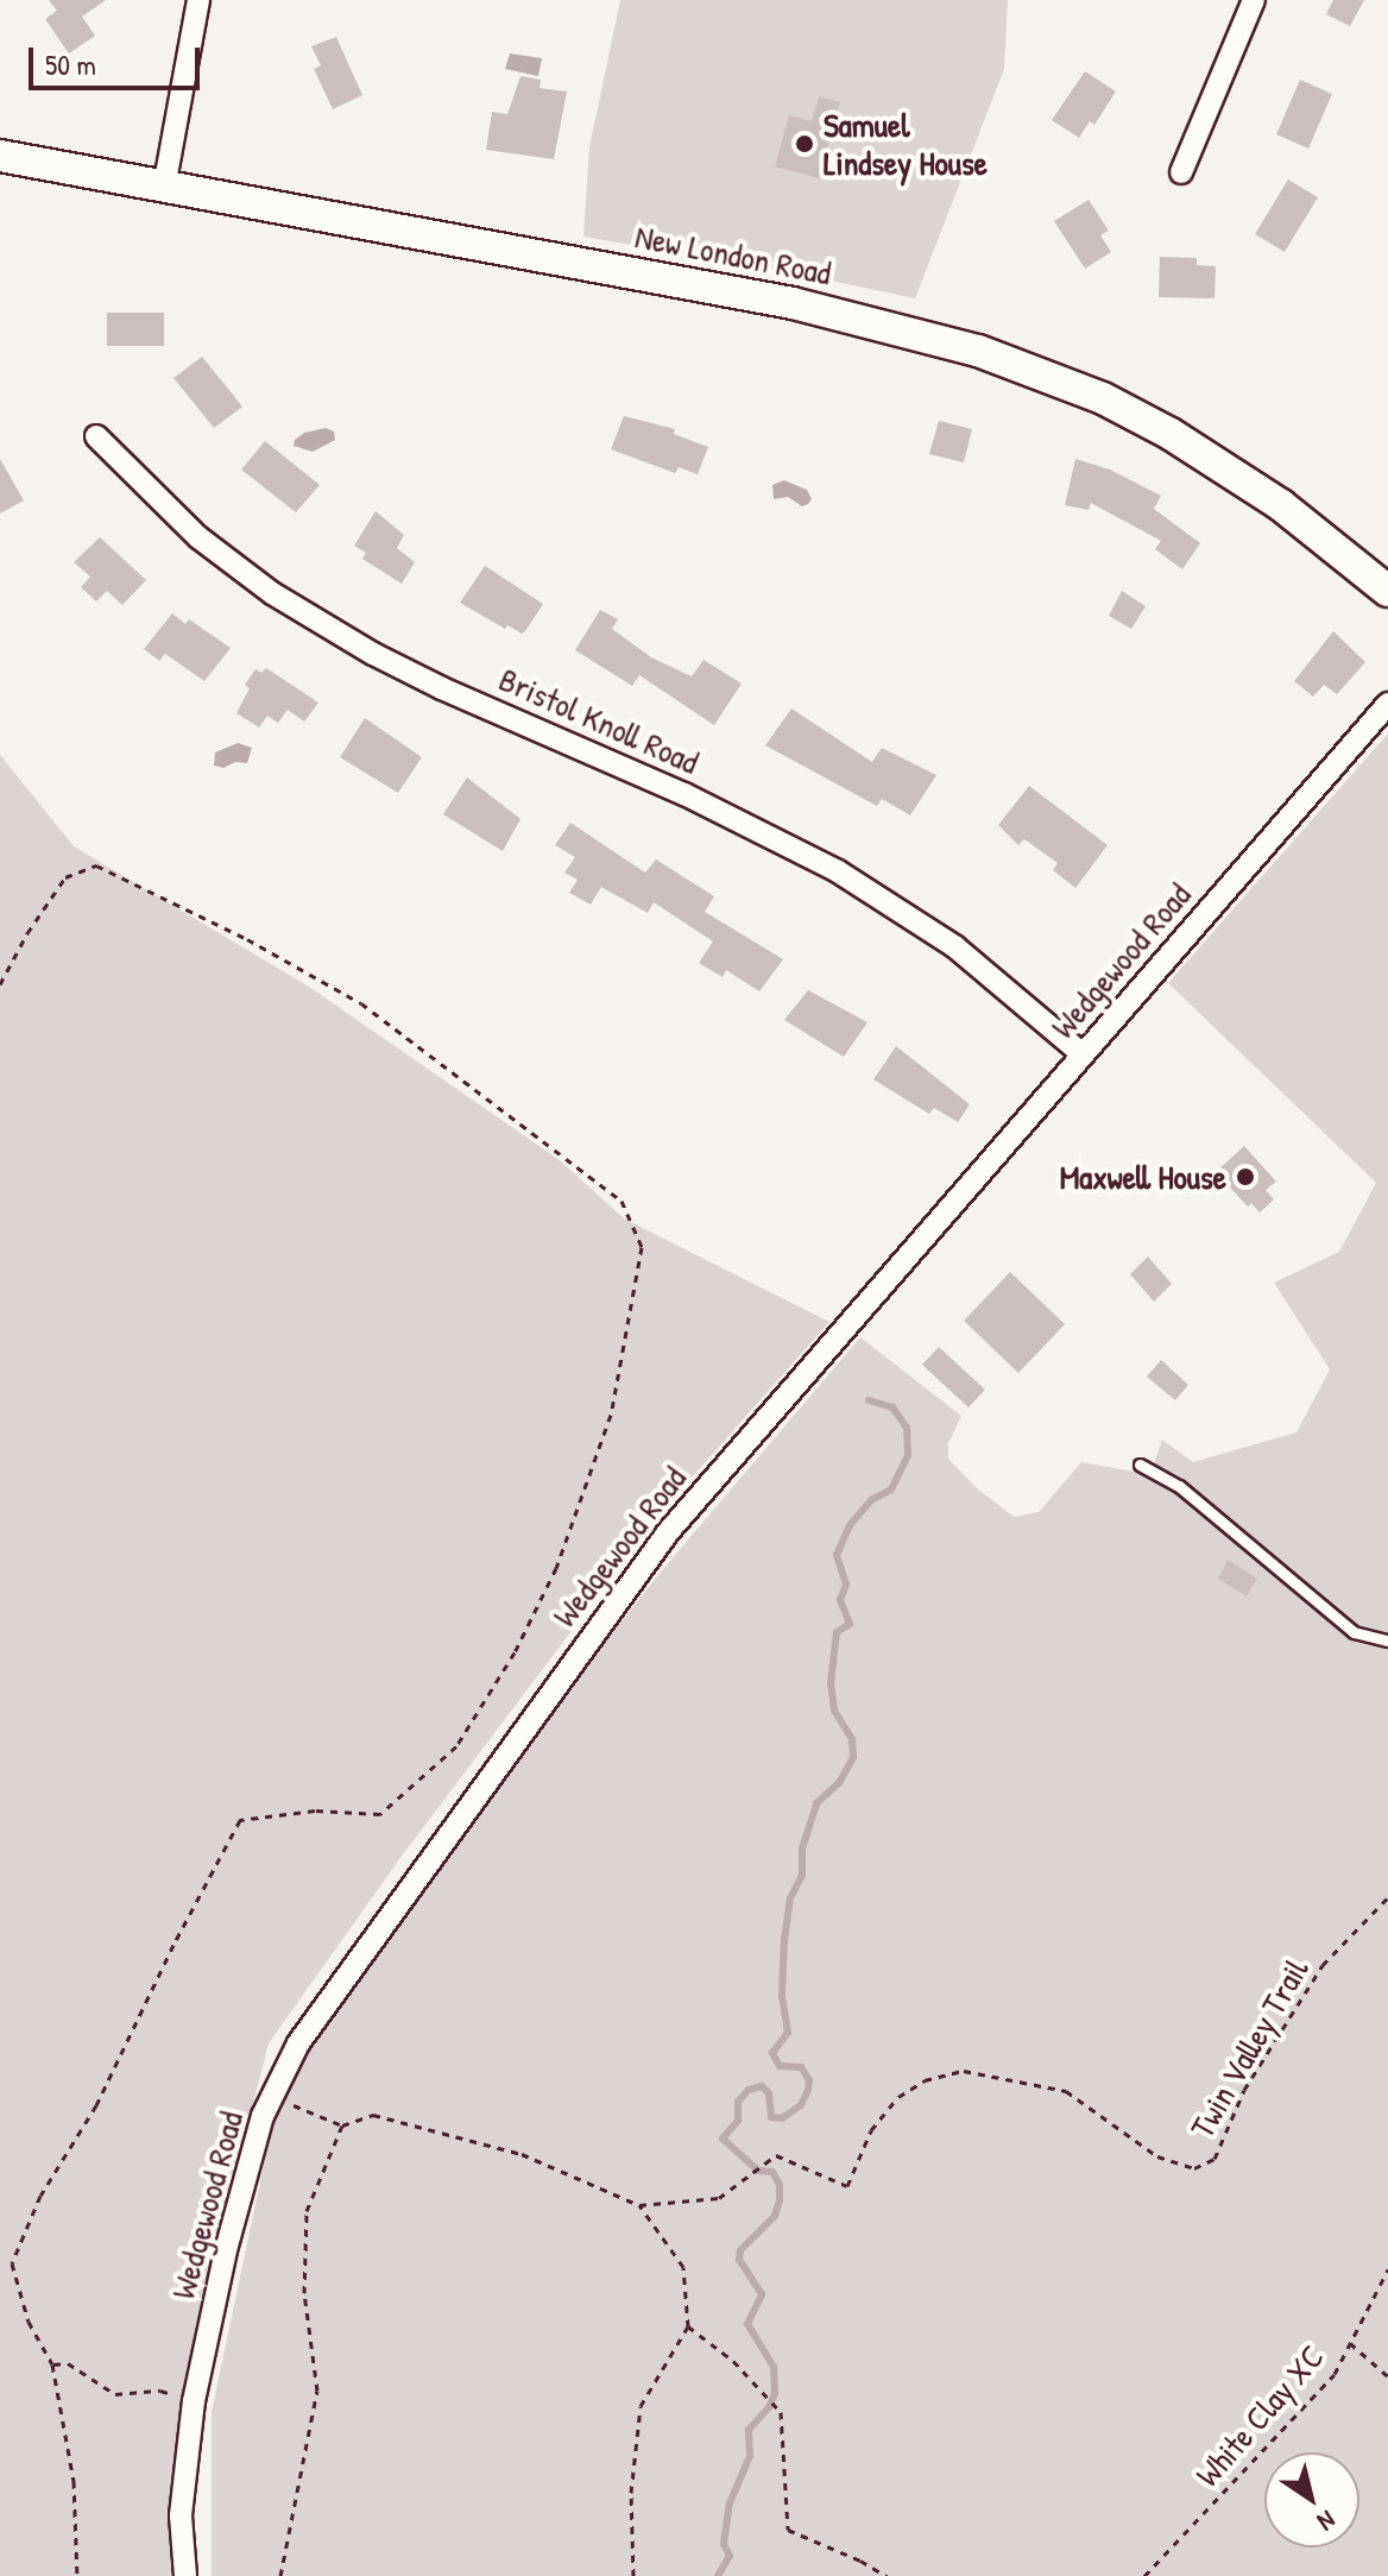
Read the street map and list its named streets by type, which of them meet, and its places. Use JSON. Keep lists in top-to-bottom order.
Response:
{
  "streets": {
    "main road": ["New London Road"],
    "street": ["Bristol Knoll Road", "Wedgewood Road"],
    "path": ["Twin Valley Trail", "White Clay XC"]
  },
  "crossings": [
    ["Bristol Knoll Road", "Wedgewood Road"]
  ],
  "places": ["Samuel Lindsey House", "Maxwell House"],
  "scale_bar": "50 m",
  "north": "bottom right"
}
